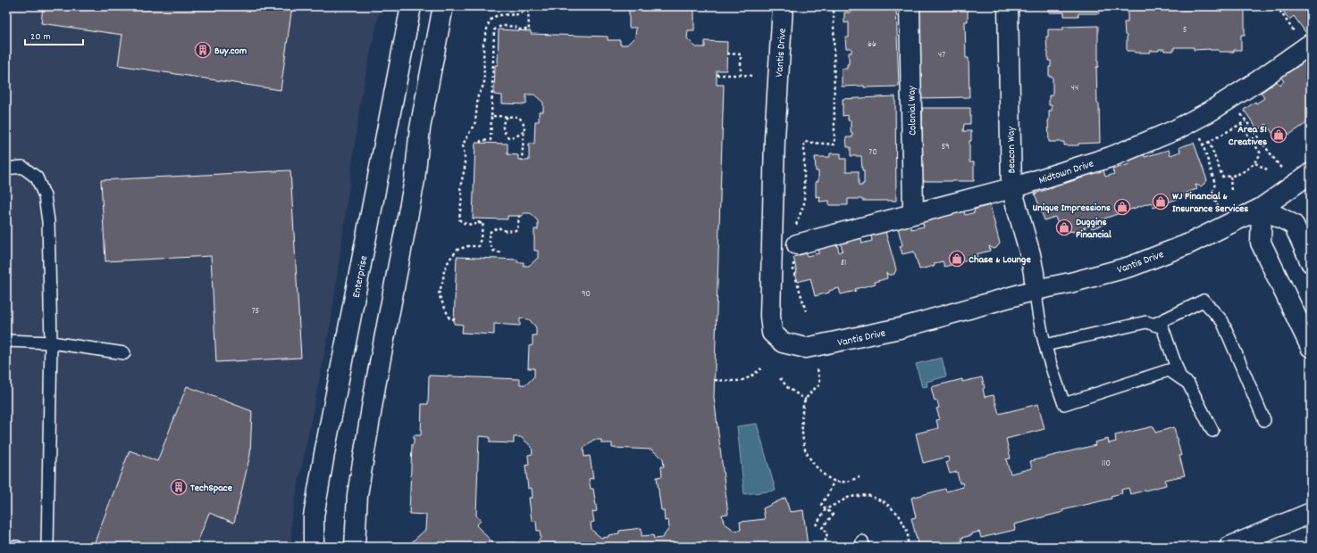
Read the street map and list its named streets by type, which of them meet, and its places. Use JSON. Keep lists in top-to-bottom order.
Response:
{
  "streets": {
    "street": [
      "Vantis Drive",
      "Colonial Way",
      "Beacon Way",
      "Midtown Drive",
      "Enterprise"
    ]
  },
  "crossings": [
    ["Vantis Drive", "Beacon Way"],
    ["Colonial Way", "Midtown Drive"],
    ["Beacon Way", "Midtown Drive"]
  ],
  "places": {
    "building": ["Buy.com", "TechSpace"],
    "shop": [
      "Area 51 Creatives",
      "WJ Financial & Insurance Services",
      "Unique Impressions",
      "Duggins Financial",
      "Chase & Lounge"
    ]
  },
  "house_numbers": [
    "5",
    "66",
    "47",
    "44",
    "59",
    "70",
    "81",
    "90",
    "75",
    "110"
  ],
  "scale_bar": "20 m"
}
